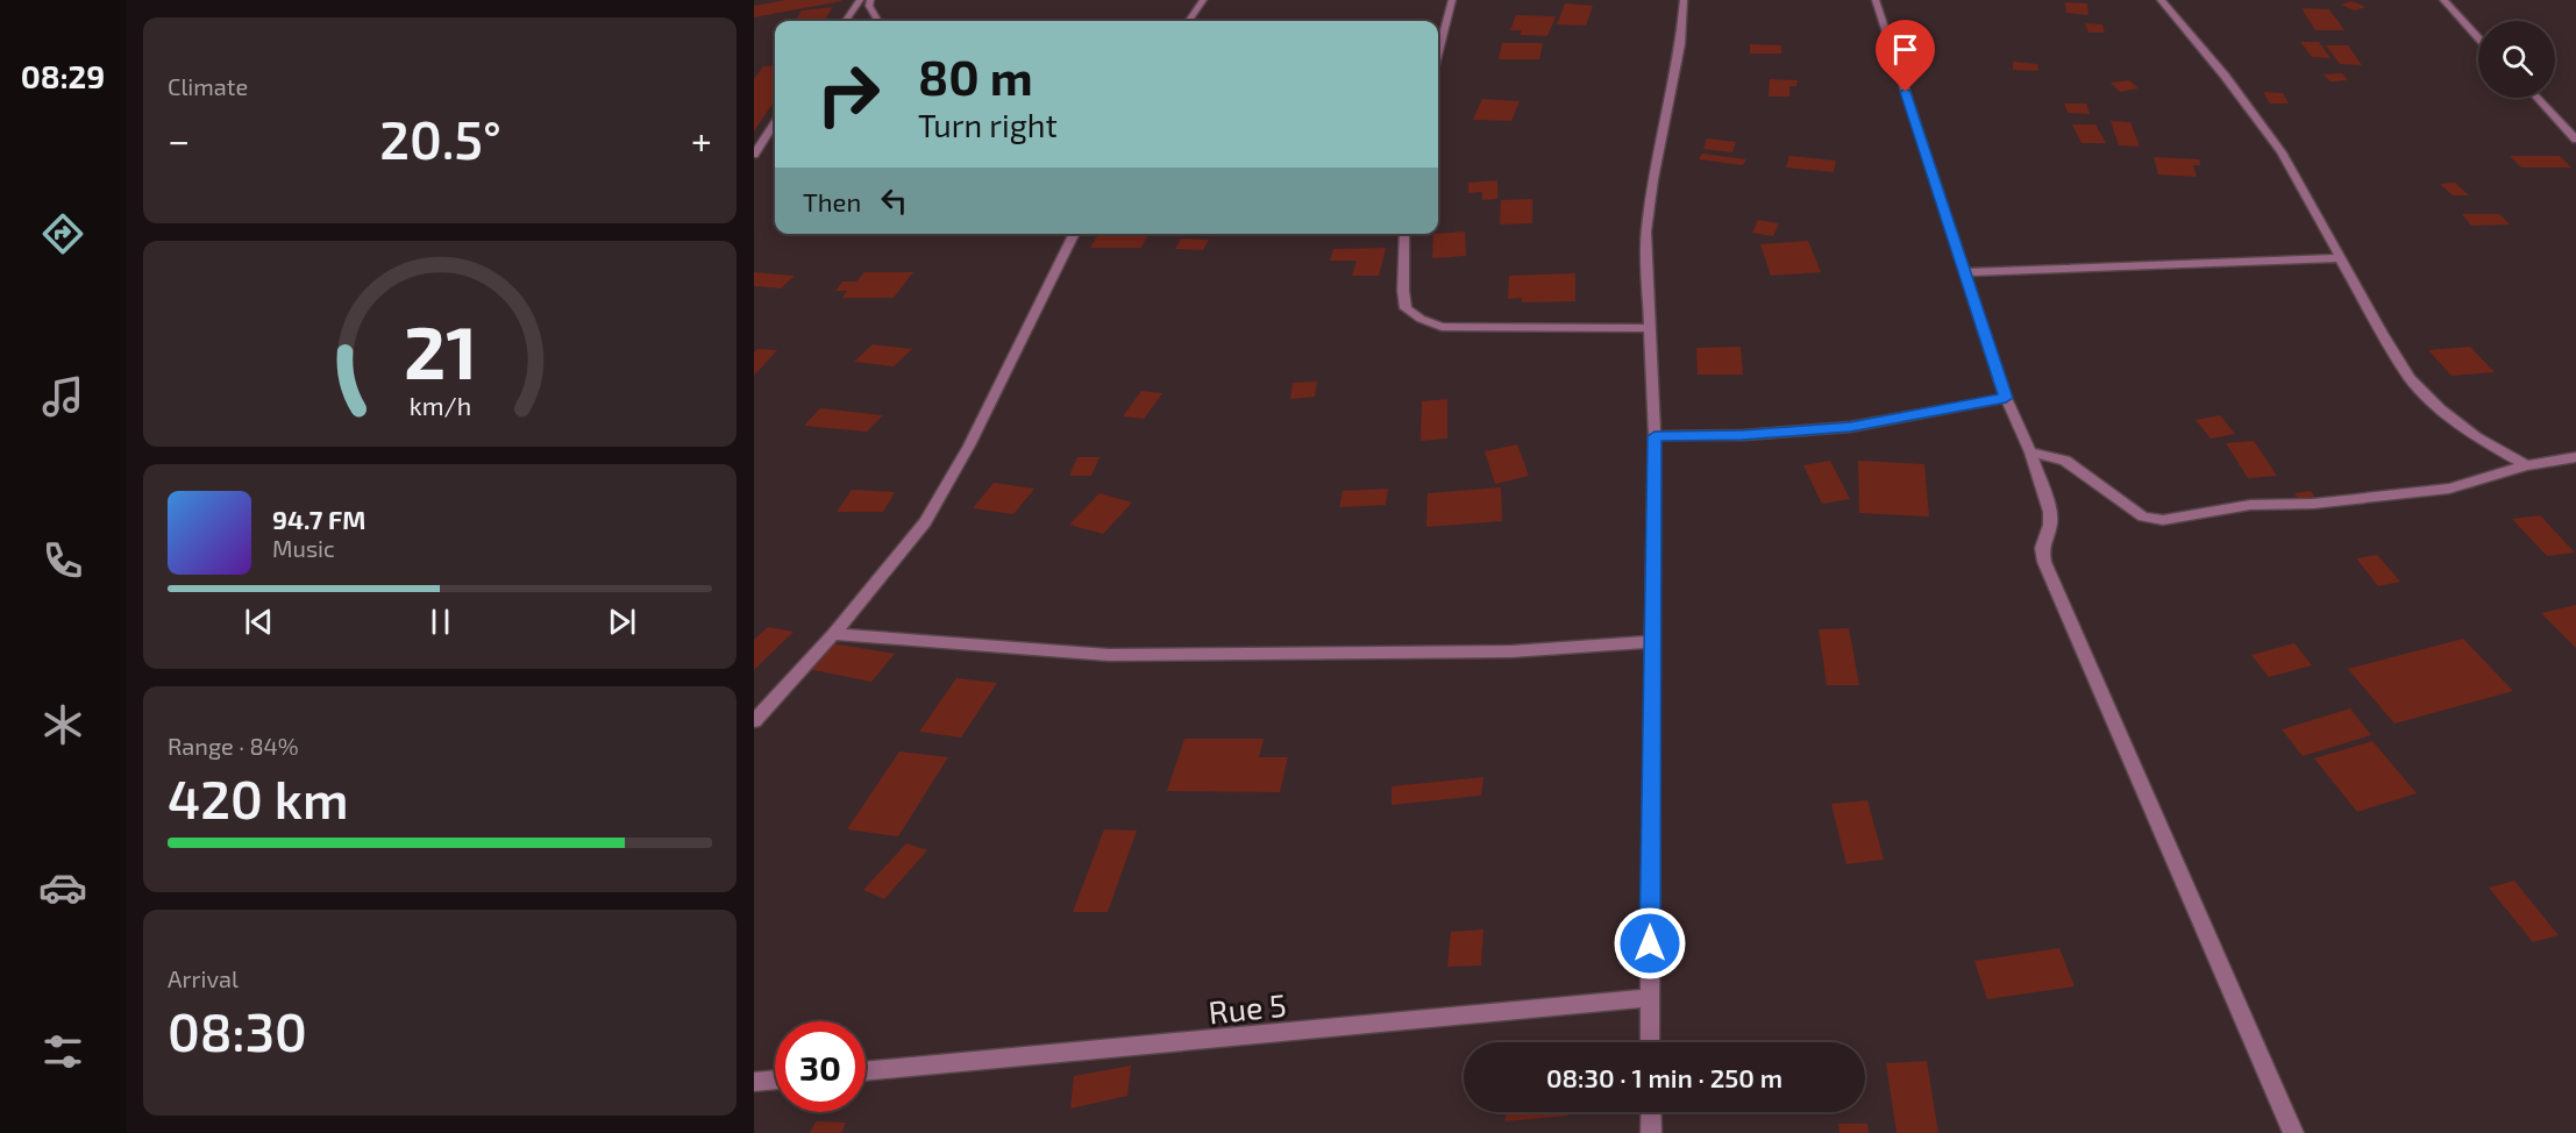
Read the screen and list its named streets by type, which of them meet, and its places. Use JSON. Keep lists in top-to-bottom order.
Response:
{
  "streets": {
    "street": ["Rue 5"]
  },
  "page": {
    "tabs": "08:29",
    "tile": [
      "Climate",
      ["Range · 84%", "420 km"],
      ["Arrival", "08:30"]
    ],
    "turn": ["80 m", "Turn right"],
    "heat": ["−", "20.5°", "+"],
    "then": "Then",
    "song": ["94.7 FM", "Music"],
    "limit": "30",
    "trip": "08:30 · 1 min · 250 m",
    "gauge": ["21", "km/h"]
  }
}
